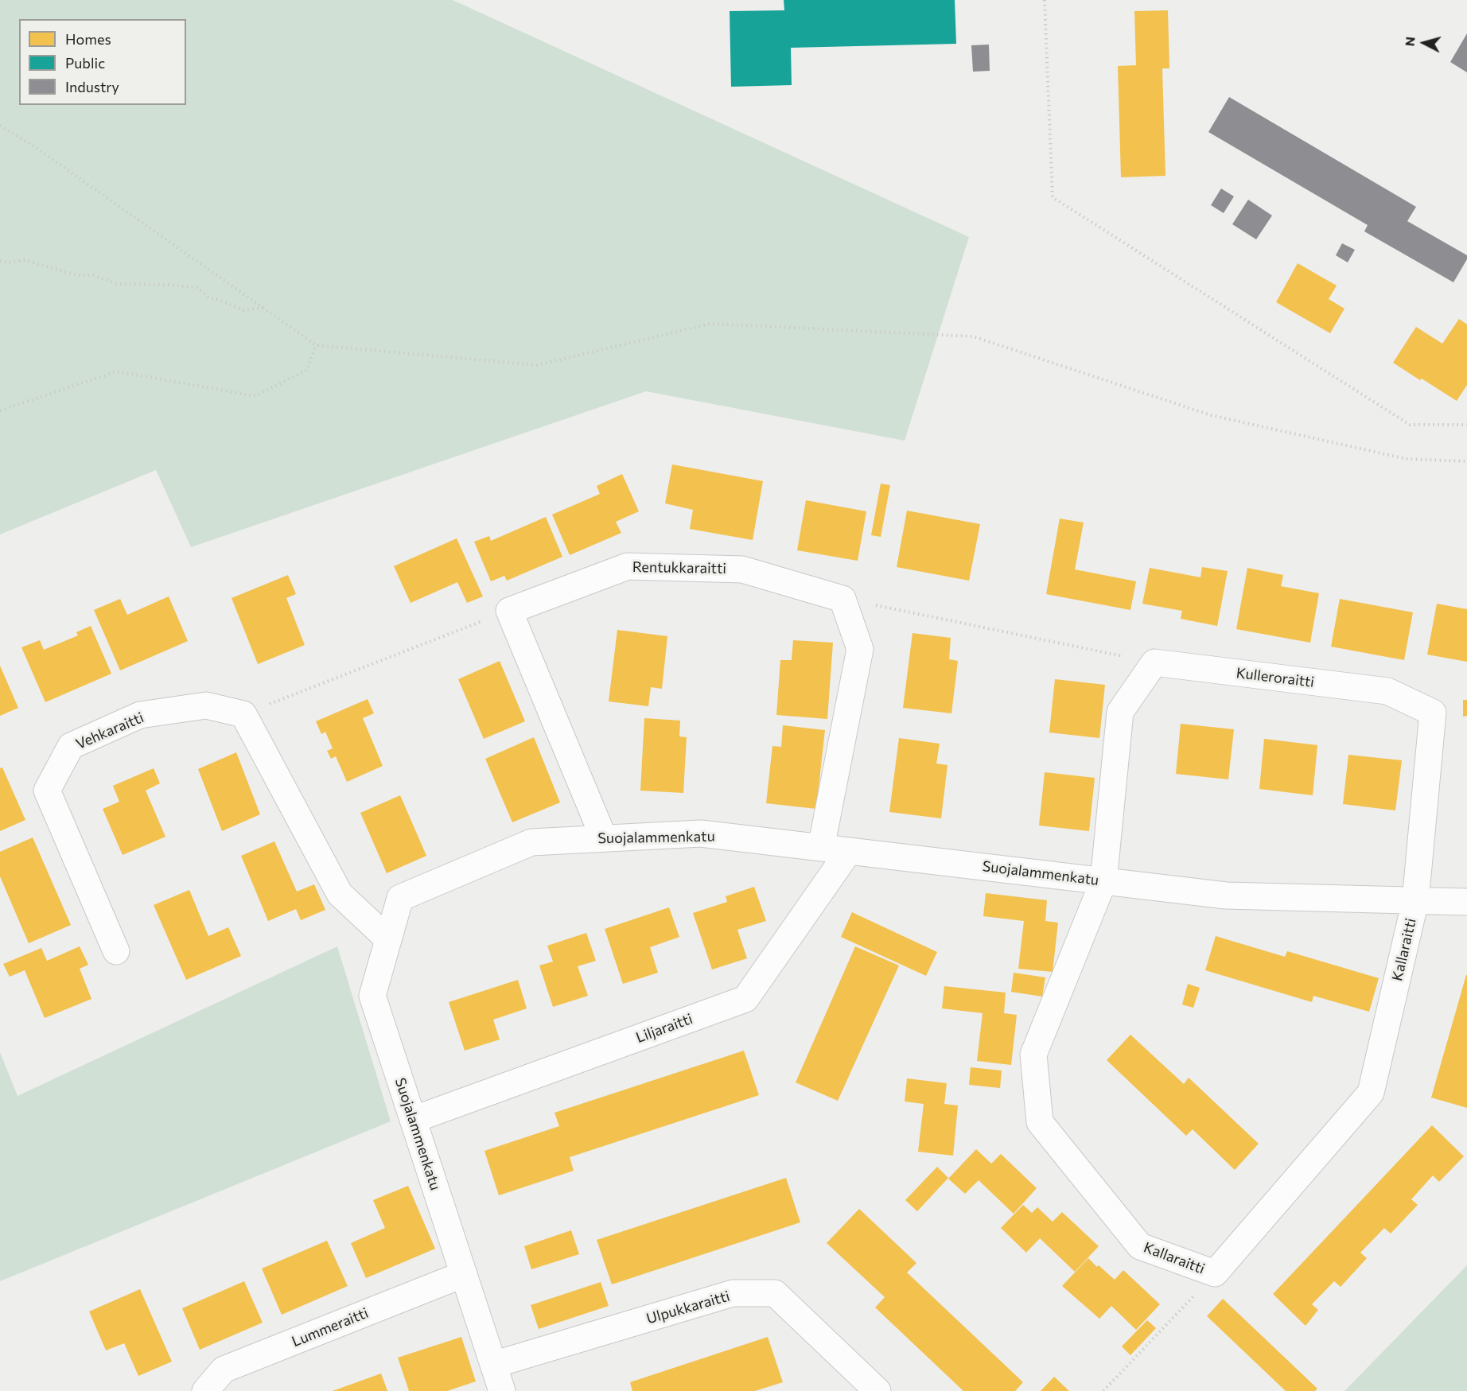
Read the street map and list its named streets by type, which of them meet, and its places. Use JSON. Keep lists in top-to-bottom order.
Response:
{
  "streets": {
    "street": [
      "Rentukkaraitti",
      "Kulleroraitti",
      "Vehkaraitti",
      "Suojalammenkatu",
      "Kallaraitti",
      "Liljaraitti",
      "Ulpukkaraitti",
      "Lummeraitti"
    ]
  },
  "crossings": [
    ["Kulleroraitti", "Suojalammenkatu"],
    ["Kulleroraitti", "Kallaraitti"],
    ["Suojalammenkatu", "Kallaraitti"],
    ["Suojalammenkatu", "Liljaraitti"],
    ["Suojalammenkatu", "Ulpukkaraitti"],
    ["Suojalammenkatu", "Lummeraitti"]
  ],
  "legend": ["Homes", "Public", "Industry"],
  "north": "left"
}
